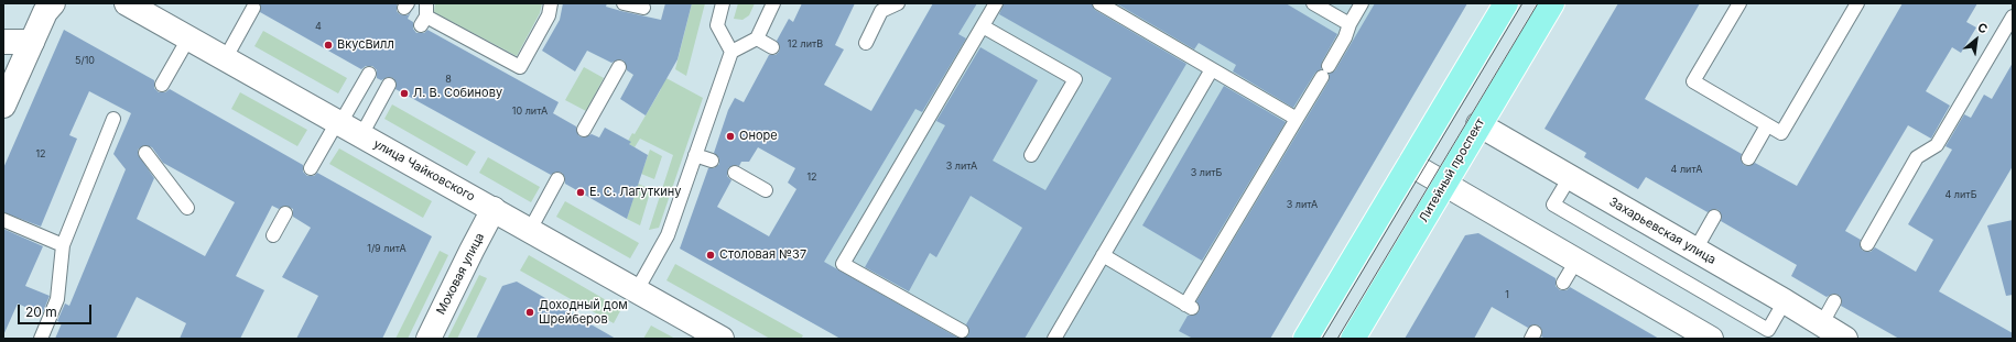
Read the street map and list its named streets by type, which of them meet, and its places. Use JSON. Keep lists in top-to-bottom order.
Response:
{
  "streets": {
    "main road": ["Литейный проспект"],
    "street": ["улица Чайковского", "Захарьевская улица", "Моховая улица"]
  },
  "crossings": [
    ["улица Чайковского", "Моховая улица"],
    ["Литейный проспект", "Захарьевская улица"]
  ],
  "places": [
    "ВкусВилл",
    "Л. В. Собинову",
    "Оноре",
    "Е. С. Лагуткину",
    "Столовая №37",
    "Доходный дом Шрейберов"
  ],
  "house_numbers": [
    "4",
    "12 литВ",
    "5/10",
    "8",
    "10 литА",
    "12",
    "3 литА",
    "4 литА",
    "3 литБ",
    "12",
    "4 литБ",
    "3 литА",
    "1/9 литА",
    "1"
  ],
  "scale_bar": "20 m",
  "north": "top right"
}
